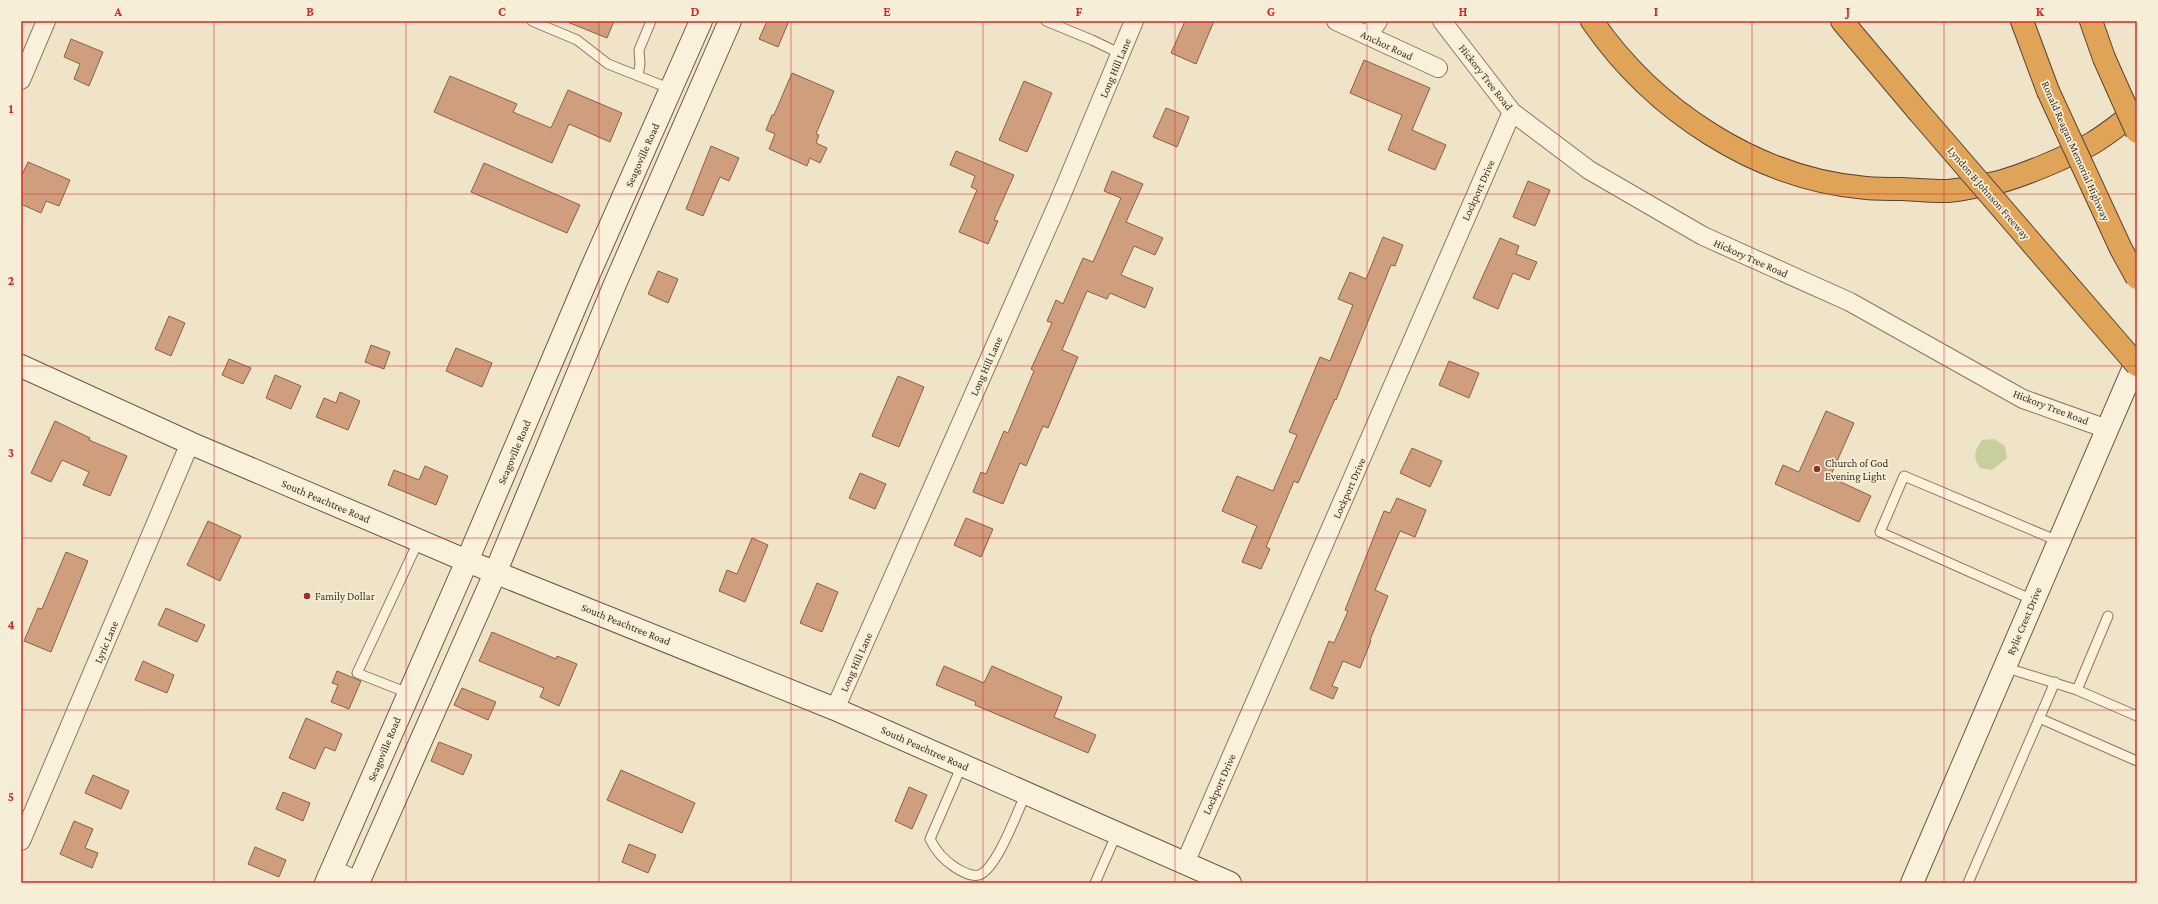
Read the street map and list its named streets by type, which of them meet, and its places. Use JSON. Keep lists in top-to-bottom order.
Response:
{
  "streets": {
    "highway": ["Ronald Reagan Memorial Highway", "Lyndon B Johnson Freeway"],
    "main road": ["Seagoville Road", "South Peachtree Road", "Rylie Crest Drive"],
    "street": [
      "Anchor Road",
      "Long Hill Lane",
      "Hickory Tree Road",
      "Lockport Drive",
      "Lyric Lane"
    ]
  },
  "crossings": [
    ["Long Hill Lane", "South Peachtree Road"],
    ["Hickory Tree Road", "Lockport Drive"],
    ["Hickory Tree Road", "Rylie Crest Drive"],
    ["Seagoville Road", "South Peachtree Road"],
    ["Lockport Drive", "South Peachtree Road"],
    ["South Peachtree Road", "Lyric Lane"]
  ],
  "places": ["Church of God Evening Light", "Family Dollar"],
  "grid": {
    "columns": [
      "A",
      "B",
      "C",
      "D",
      "E",
      "F",
      "G",
      "H",
      "I",
      "J",
      "K"
    ],
    "rows": [
      "1",
      "2",
      "3",
      "4",
      "5"
    ]
  }
}
